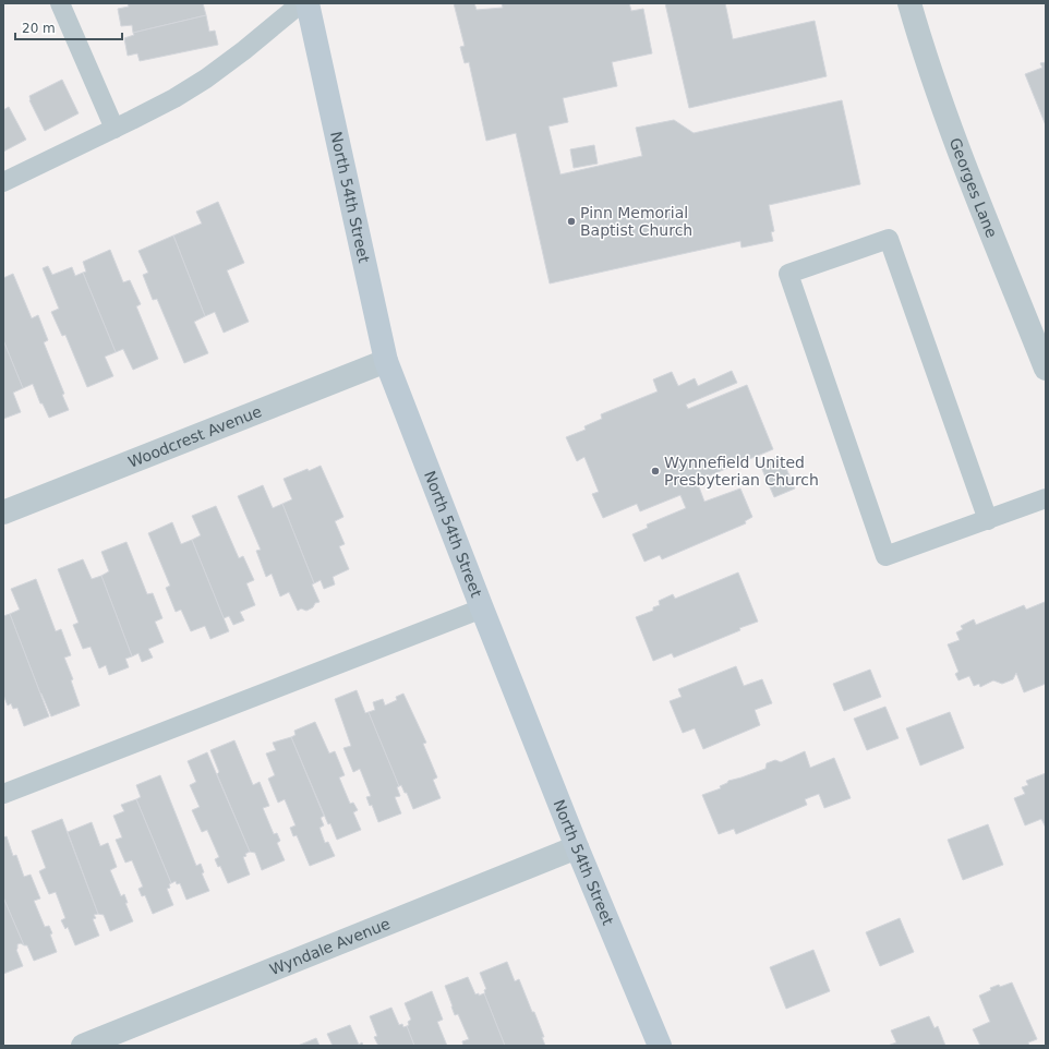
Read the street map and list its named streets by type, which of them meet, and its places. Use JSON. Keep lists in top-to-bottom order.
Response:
{
  "streets": {
    "street": [
      "Georges Lane",
      "North 54th Street",
      "Woodcrest Avenue",
      "Wyndale Avenue"
    ]
  },
  "crossings": [
    ["North 54th Street", "Woodcrest Avenue"],
    ["North 54th Street", "Wyndale Avenue"]
  ],
  "places": ["Pinn Memorial Baptist Church", "Wynnefield United Presbyterian Church"],
  "scale_bar": "20 m"
}
